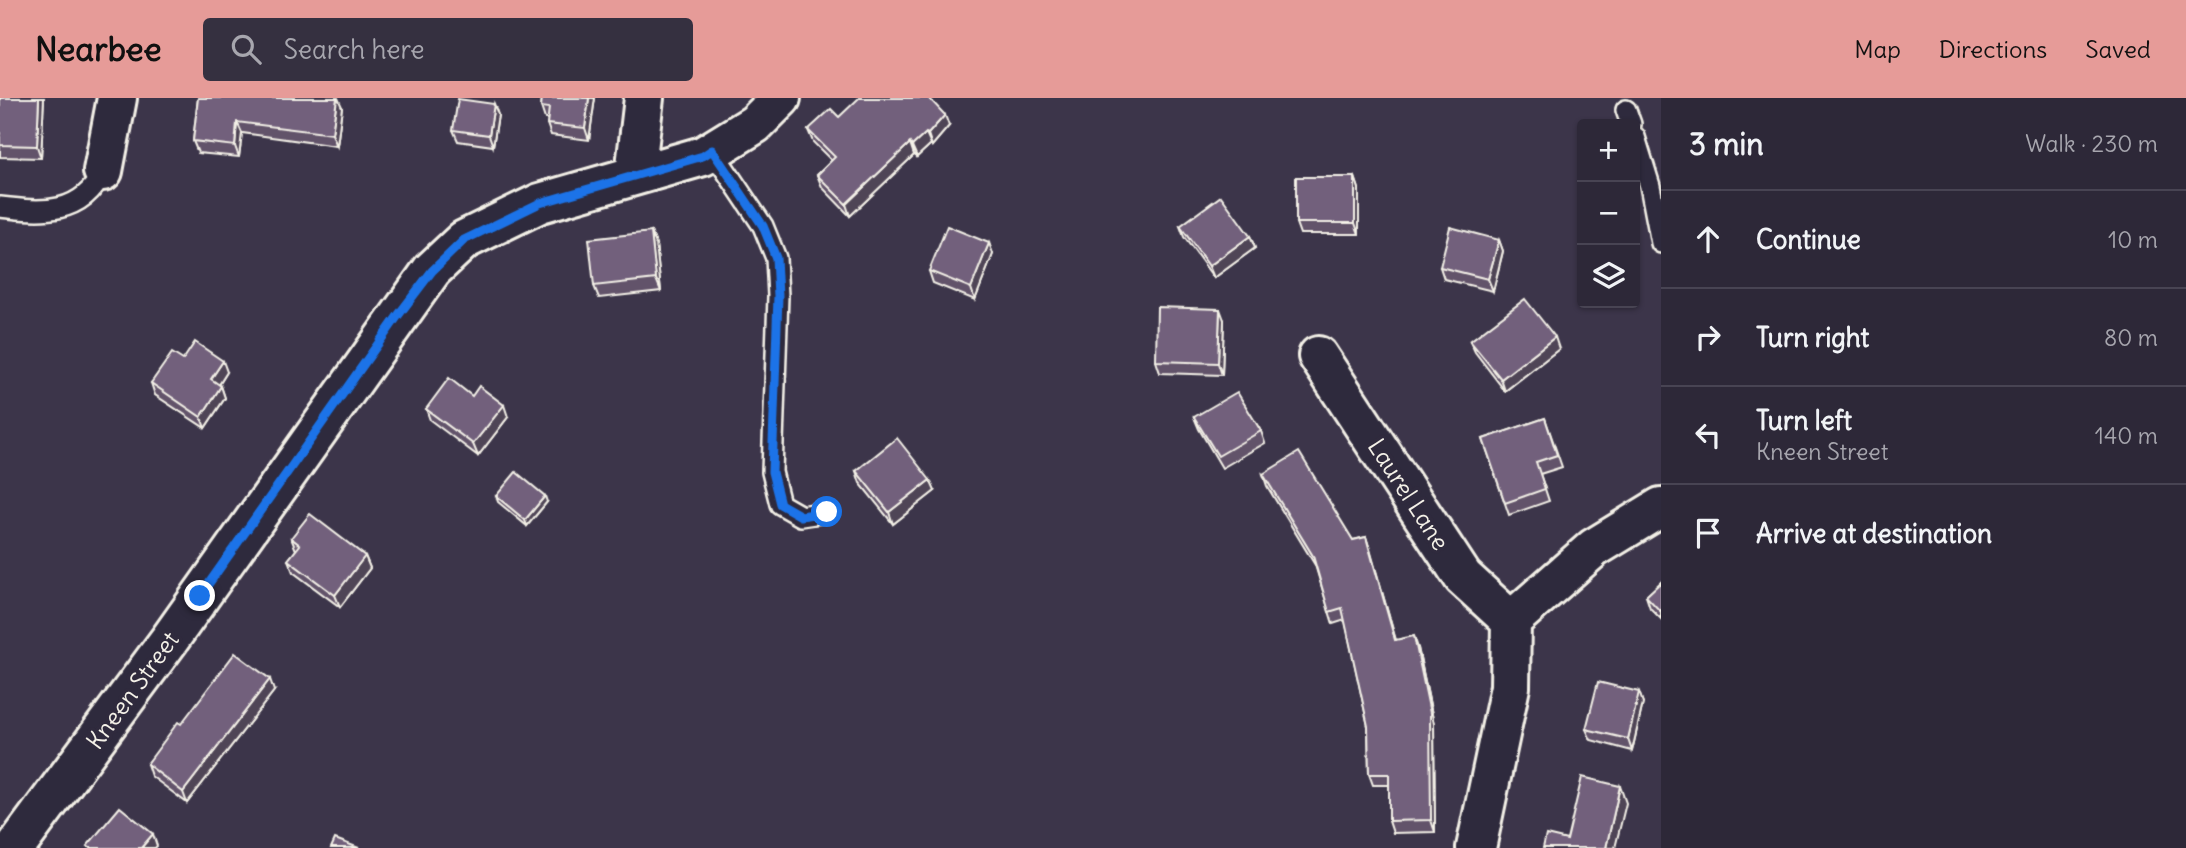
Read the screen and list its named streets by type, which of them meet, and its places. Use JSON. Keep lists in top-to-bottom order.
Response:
{
  "streets": {
    "street": ["Laurel Lane", "Kneen Street"]
  },
  "page": {
    "header": "Nearbee",
    "search": "Search here",
    "nav": ["Map", "Directions", "Saved"],
    "heading": ["3 min", "Walk · 230 m"],
    "map_buttons": ["+", "−"],
    "list": [
      ["Continue", "10 m"],
      ["Turn right", "80 m"],
      ["Turn left", "Kneen Street", "140 m"],
      "Arrive at destination"
    ]
  }
}
